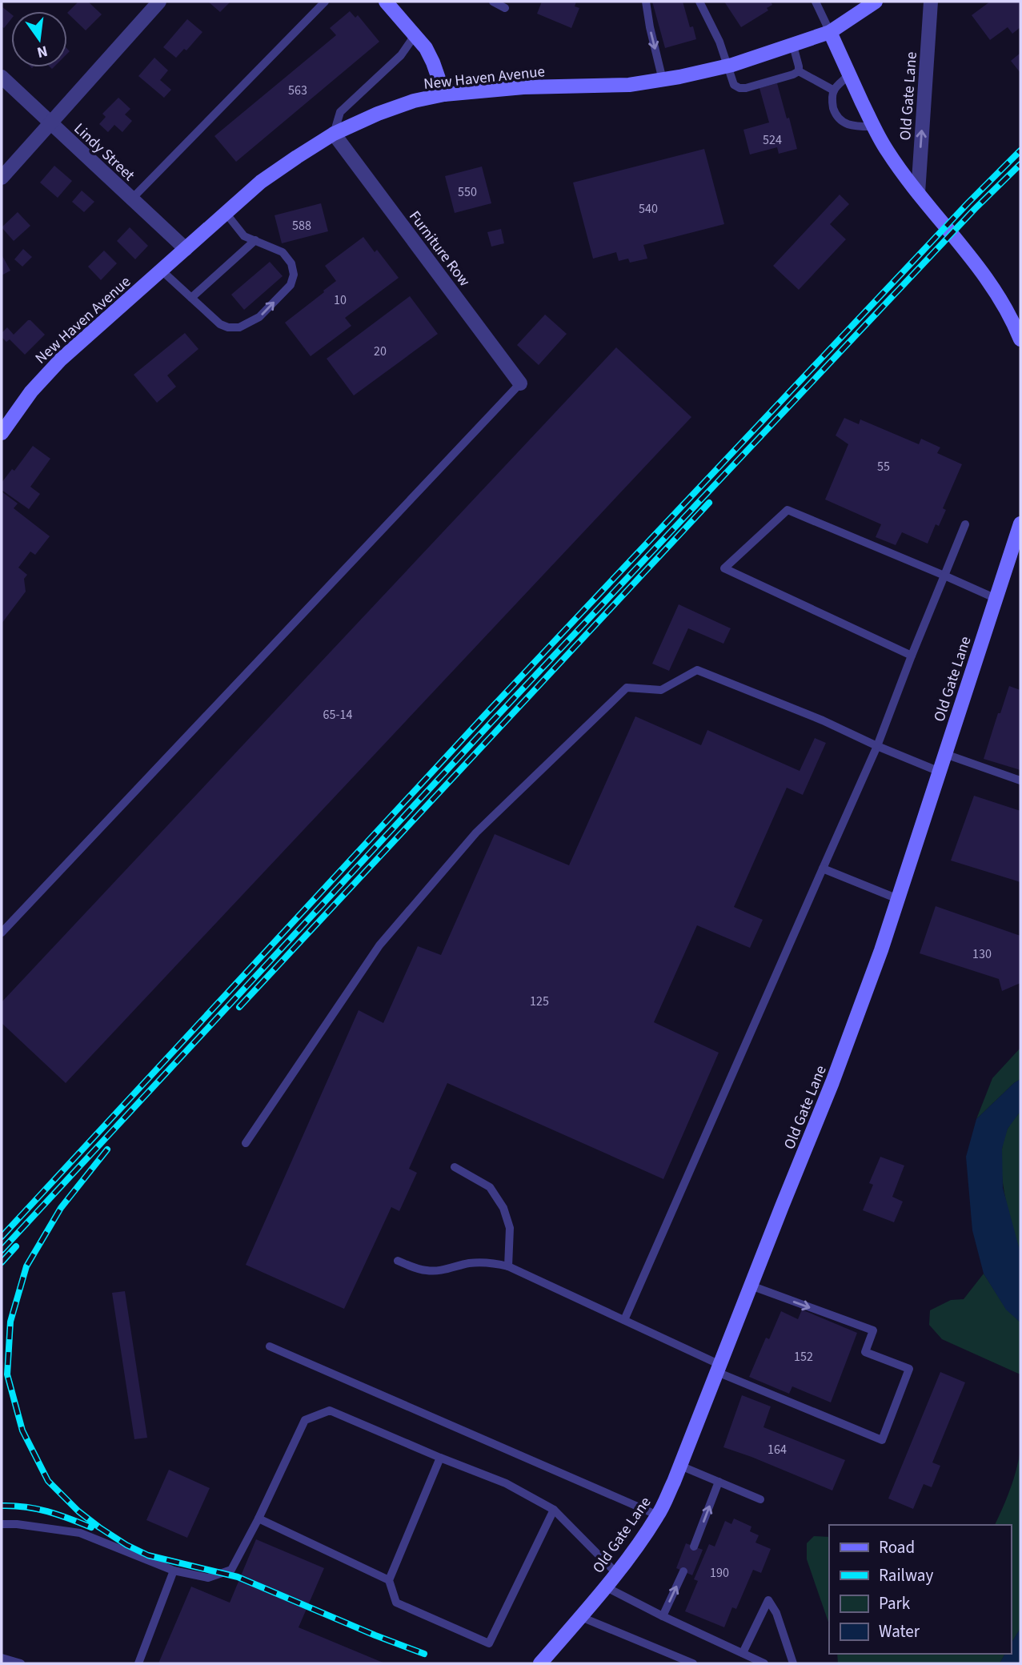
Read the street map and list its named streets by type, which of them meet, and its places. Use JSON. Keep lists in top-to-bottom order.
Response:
{
  "streets": {
    "main road": ["New Haven Avenue", "Old Gate Lane"],
    "street": ["Lindy Street", "Furniture Row"]
  },
  "crossings": [
    ["New Haven Avenue", "Old Gate Lane"],
    ["New Haven Avenue", "Lindy Street"],
    ["New Haven Avenue", "Furniture Row"]
  ],
  "house_numbers": [
    "563",
    "524",
    "550",
    "540",
    "588",
    "10",
    "20",
    "55",
    "65-14",
    "130",
    "125",
    "152",
    "164",
    "190"
  ],
  "legend": [
    "Road",
    "Railway",
    "Park",
    "Water"
  ],
  "north": "bottom"
}
